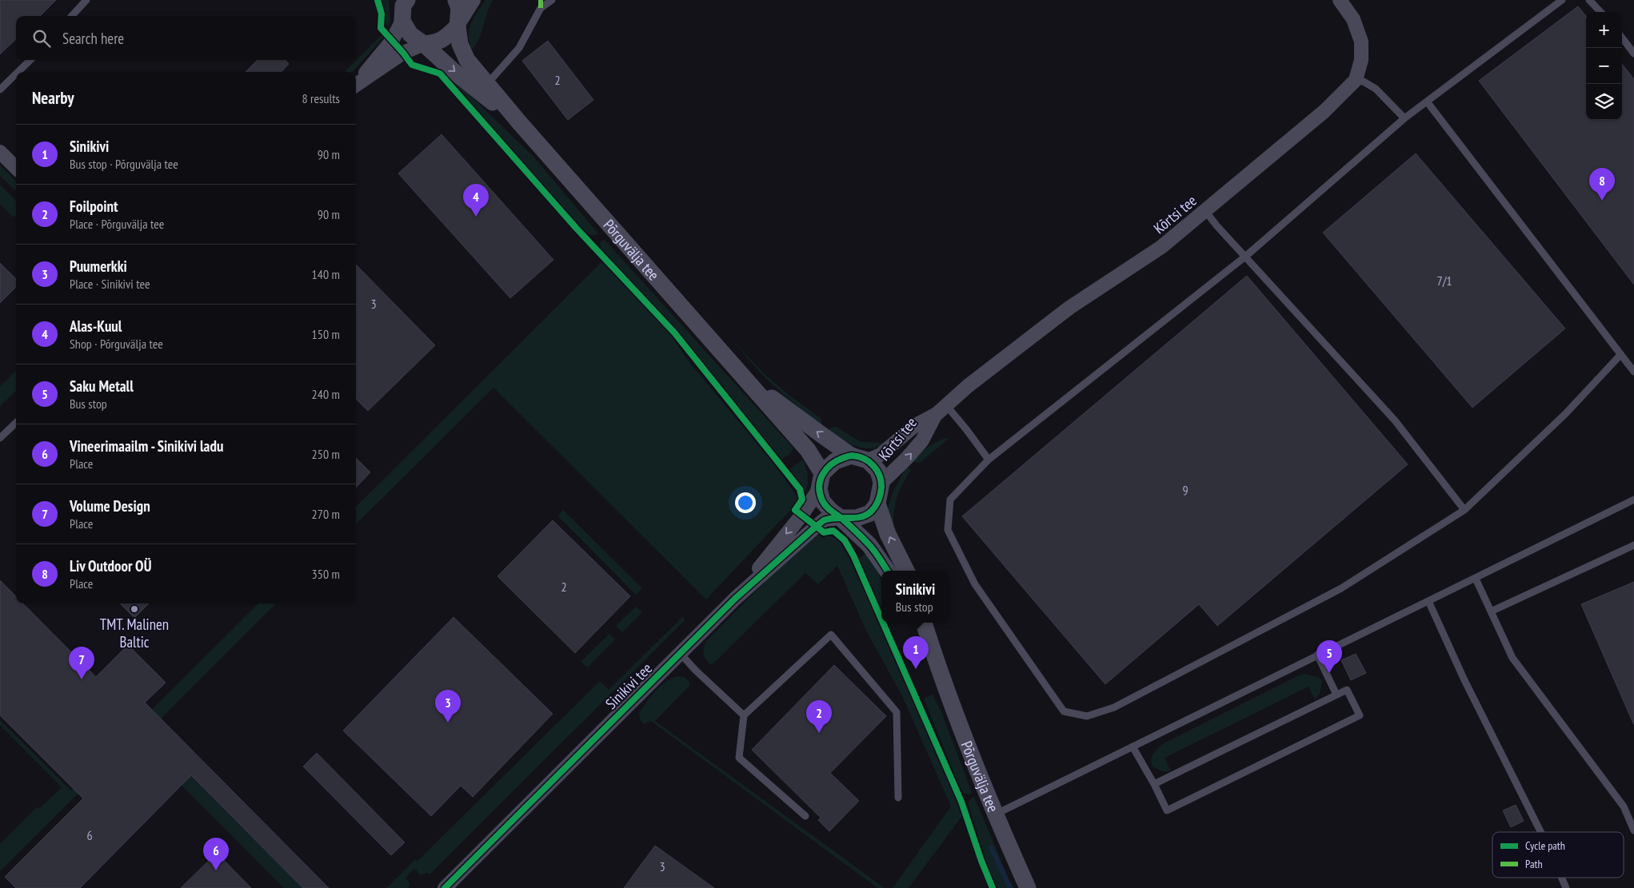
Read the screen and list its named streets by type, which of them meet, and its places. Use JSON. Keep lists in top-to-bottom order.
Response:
{
  "streets": {
    "street": ["Kõrtsi tee", "Põrguvälja tee", "Sinikivi tee"]
  },
  "crossings": [
    ["Kõrtsi tee", "Põrguvälja tee"],
    ["Kõrtsi tee", "Sinikivi tee"],
    ["Põrguvälja tee", "Sinikivi tee"]
  ],
  "places": ["TMT. Malinen Baltic"],
  "house_numbers": [
    "2",
    "7/1",
    "3",
    "9",
    "2",
    "6",
    "3"
  ],
  "legend": ["Cycle path", "Path"],
  "page": {
    "map_buttons": ["+", "−"],
    "search": "Search here",
    "heading": ["Nearby", "8 results"],
    "list": [
      {
        "mark": "1",
        "name": "Sinikivi",
        "note": "Bus stop · Põrguvälja tee",
        "value": "90 m"
      },
      {
        "mark": "2",
        "name": "Foilpoint",
        "note": "Place · Põrguvälja tee",
        "value": "90 m"
      },
      {
        "mark": "3",
        "name": "Puumerkki",
        "note": "Place · Sinikivi tee",
        "value": "140 m"
      },
      {
        "mark": "4",
        "name": "Alas-Kuul",
        "note": "Shop · Põrguvälja tee",
        "value": "150 m"
      },
      {
        "mark": "5",
        "name": "Saku Metall",
        "note": "Bus stop",
        "value": "240 m"
      },
      {
        "mark": "6",
        "name": "Vineerimaailm - Sinikivi ladu",
        "note": "Place",
        "value": "250 m"
      },
      {
        "mark": "7",
        "name": "Volume Design",
        "note": "Place",
        "value": "270 m"
      },
      {
        "mark": "8",
        "name": "Liv Outdoor OÜ",
        "note": "Place",
        "value": "350 m"
      }
    ],
    "pins": [
      "8",
      "4",
      "1",
      "5",
      "7",
      "3",
      "2",
      "6"
    ],
    "popup": ["Sinikivi", "Bus stop"]
  }
}
